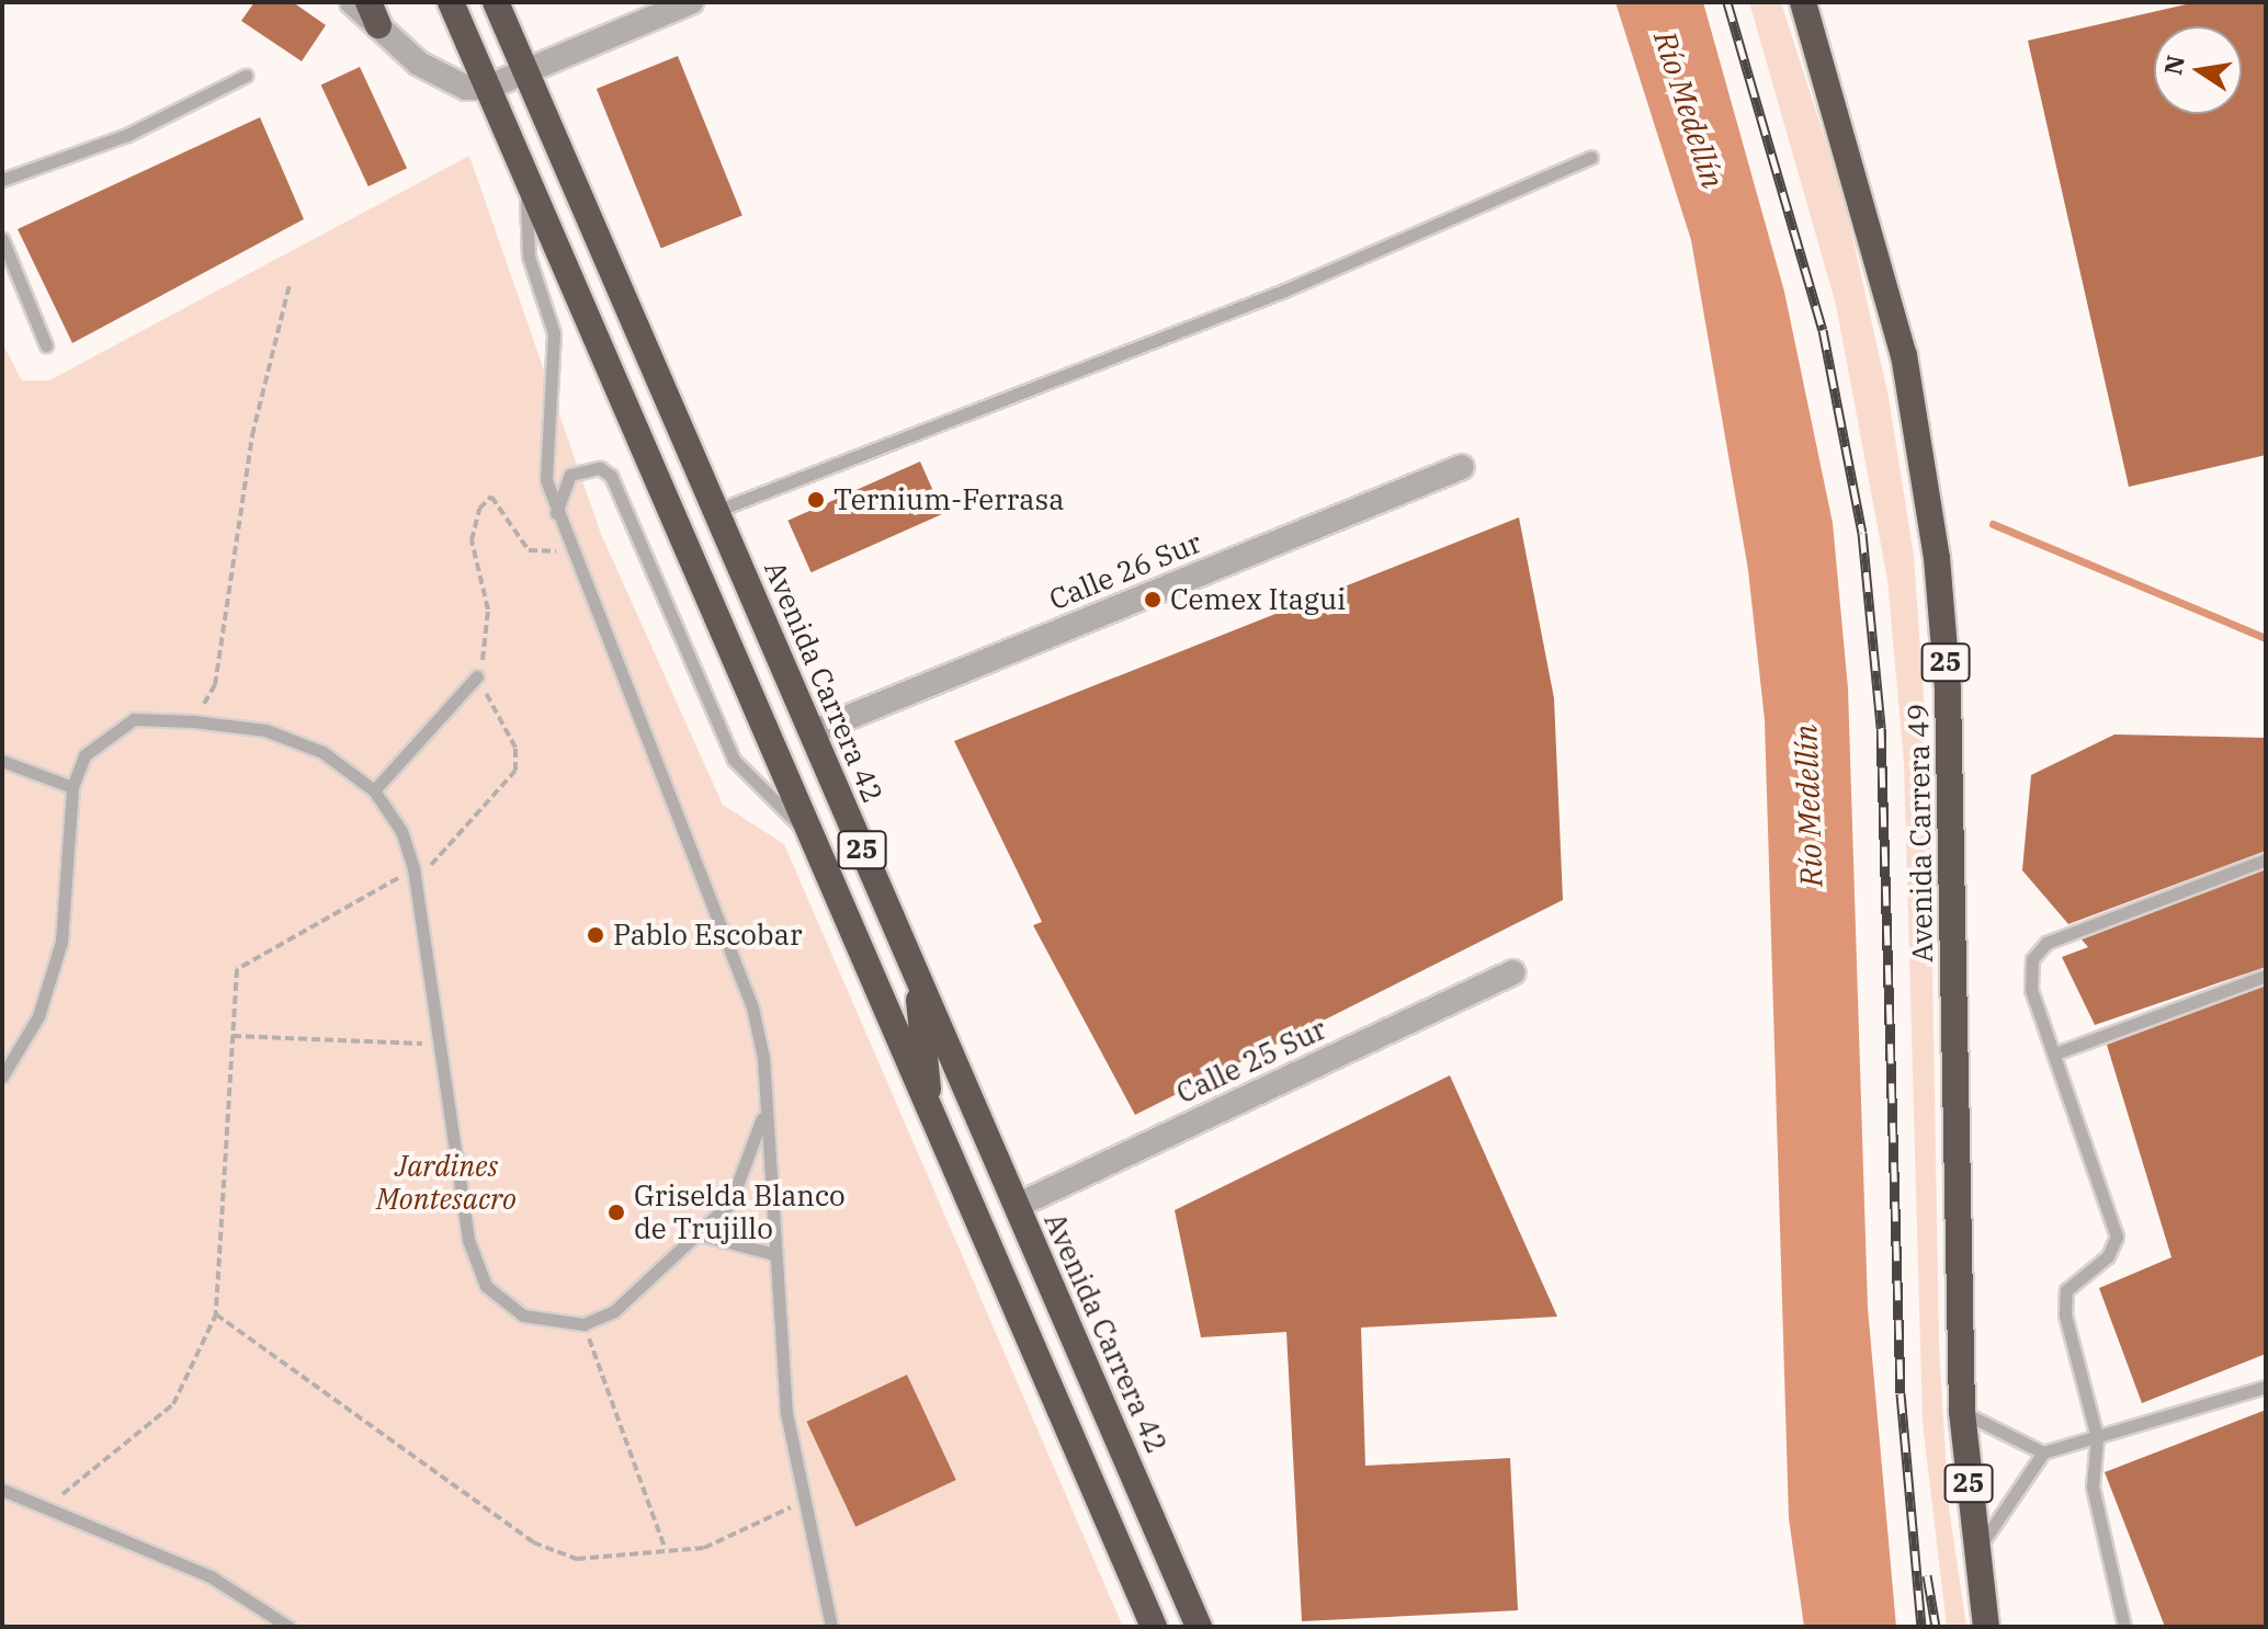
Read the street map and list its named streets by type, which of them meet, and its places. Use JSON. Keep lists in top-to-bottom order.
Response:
{
  "streets": {
    "highway": ["25", "Avenida Carrera 42", "Avenida Carrera 49"],
    "street": ["Calle 26 Sur", "Calle 25 Sur"]
  },
  "crossings": [
    ["Calle 26 Sur", "Avenida Carrera 42"],
    ["Avenida Carrera 42", "Calle 25 Sur"]
  ],
  "water": ["Río Medellín"],
  "parks": ["Jardines Montesacro"],
  "places": [
    "Ternium-Ferrasa",
    "Cemex Itagui",
    "Pablo Escobar",
    "Griselda Blanco de Trujillo"
  ],
  "north": "left"
}
